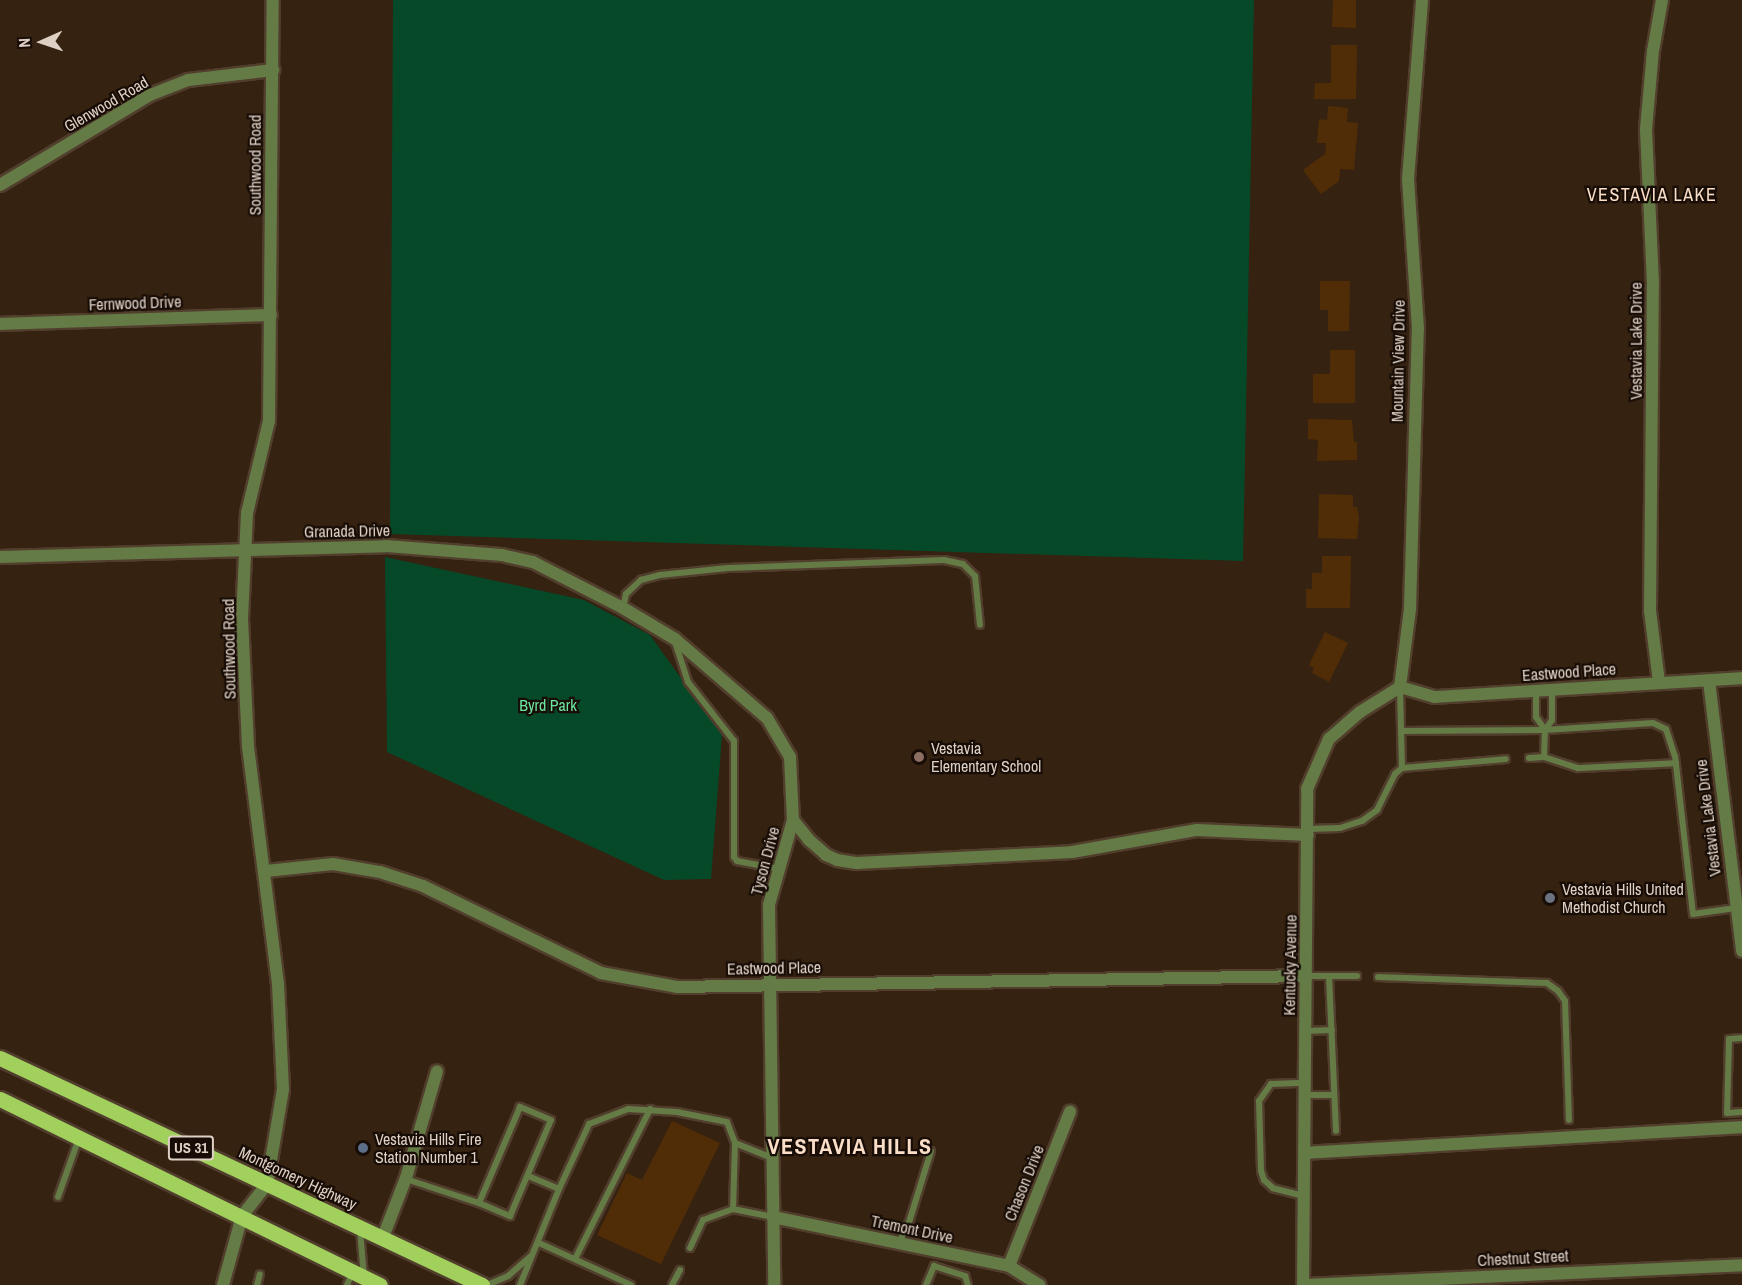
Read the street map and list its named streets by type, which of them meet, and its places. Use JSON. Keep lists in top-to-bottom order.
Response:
{
  "streets": {
    "main road": ["US 31", "Montgomery Highway"],
    "street": [
      "Glenwood Road",
      "Southwood Road",
      "Fernwood Drive",
      "Vestavia Lake Drive",
      "Mountain View Drive",
      "Granada Drive",
      "Eastwood Place",
      "Tyson Drive",
      "Kentucky Avenue",
      "Chason Drive",
      "Tremont Drive",
      "Chestnut Street"
    ]
  },
  "crossings": [
    ["Glenwood Road", "Southwood Road"],
    ["Southwood Road", "Fernwood Drive"],
    ["Southwood Road", "Granada Drive"],
    ["Southwood Road", "Eastwood Place"],
    ["Southwood Road", "US 31"],
    ["Southwood Road", "Montgomery Highway"],
    ["Vestavia Lake Drive", "Eastwood Place"],
    ["Mountain View Drive", "Eastwood Place"],
    ["Mountain View Drive", "Kentucky Avenue"],
    ["Granada Drive", "Tyson Drive"],
    ["Eastwood Place", "Tyson Drive"],
    ["Eastwood Place", "Kentucky Avenue"],
    ["Tyson Drive", "Tremont Drive"],
    ["Kentucky Avenue", "Chestnut Street"],
    ["Chason Drive", "Tremont Drive"]
  ],
  "districts": ["VESTAVIA LAKE", "VESTAVIA HILLS"],
  "parks": ["Byrd Park"],
  "places": ["Vestavia Elementary School", "Vestavia Hills United Methodist Church", "Vestavia Hills Fire Station Number 1"],
  "north": "left"
}
